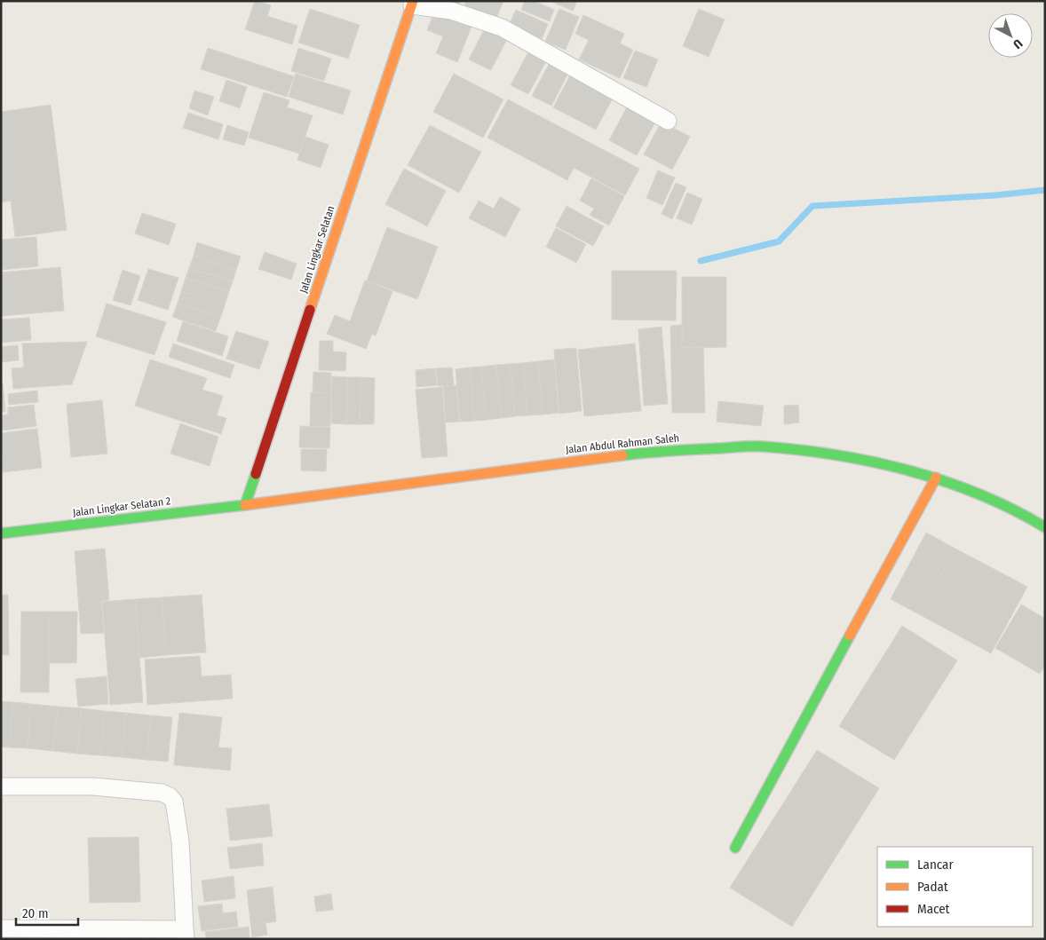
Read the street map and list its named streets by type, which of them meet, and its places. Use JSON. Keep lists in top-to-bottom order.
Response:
{
  "streets": {
    "main road": ["Jalan Lingkar Selatan", "Jalan Abdul Rahman Saleh", "Jalan Lingkar Selatan 2"]
  },
  "crossings": [
    ["Jalan Lingkar Selatan", "Jalan Abdul Rahman Saleh"],
    ["Jalan Lingkar Selatan", "Jalan Lingkar Selatan 2"],
    ["Jalan Abdul Rahman Saleh", "Jalan Lingkar Selatan 2"]
  ],
  "legend": ["Lancar", "Padat", "Macet"],
  "scale_bar": "20 m",
  "north": "bottom right"
}
